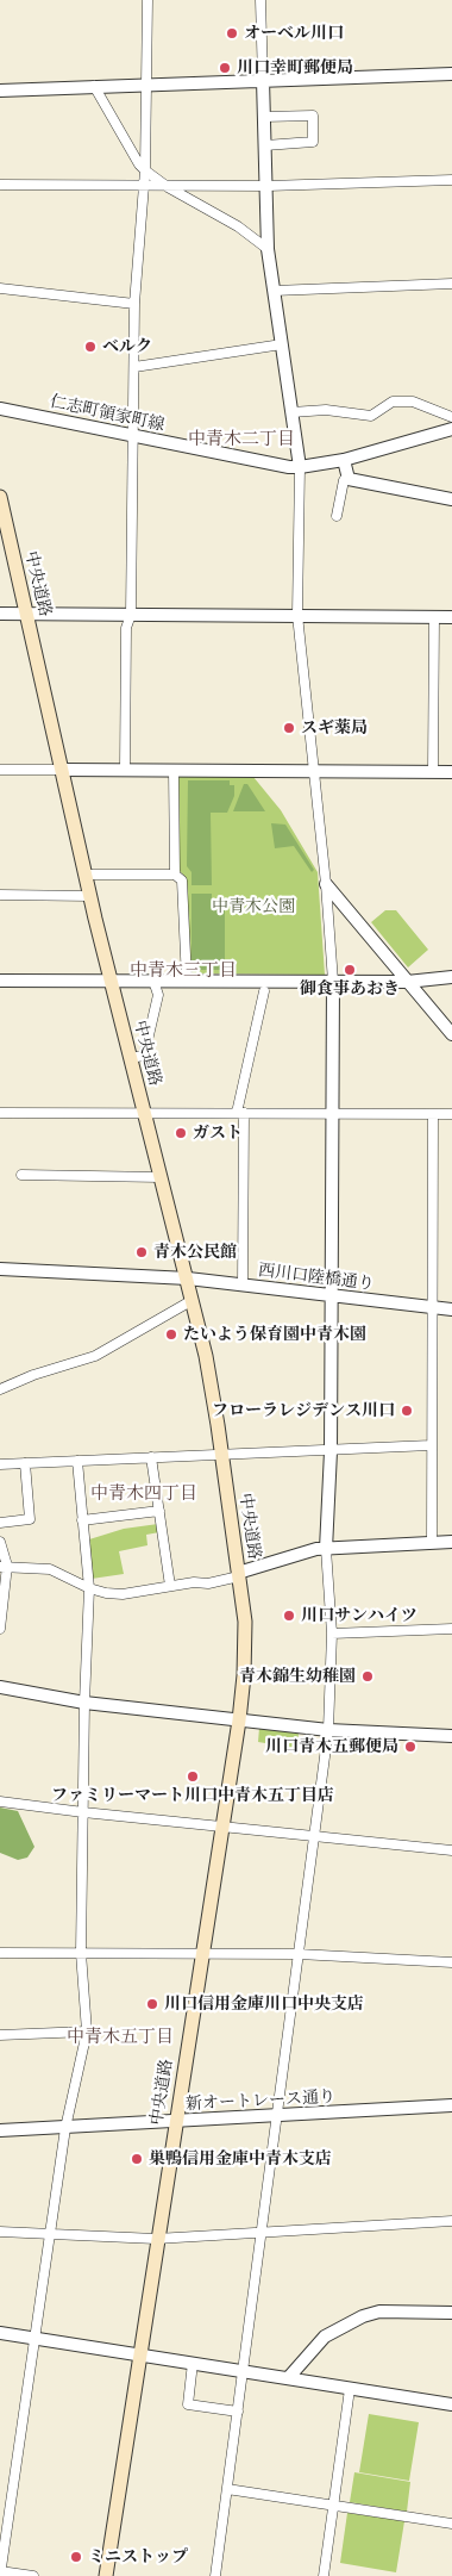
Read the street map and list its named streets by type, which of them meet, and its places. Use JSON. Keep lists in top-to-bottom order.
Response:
{
  "streets": {
    "main road": ["中央道路"],
    "street": ["仁志町領家町線", "西川口陸橋通り", "新オートレース通り"]
  },
  "crossings": [
    ["中央道路", "西川口陸橋通り"],
    ["中央道路", "新オートレース通り"]
  ],
  "districts": [
    "中青木二丁目",
    "中青木三丁目",
    "中青木四丁目",
    "中青木五丁目"
  ],
  "parks": ["中青木公園"],
  "places": [
    "オーベル川口",
    "川口幸町郵便局",
    "ベルク",
    "スギ薬局",
    "御食事あおき",
    "ガスト",
    "青木公民館",
    "たいよう保育園中青木園",
    "フローラレジデンス川口",
    "川口サンハイツ",
    "青木錦生幼稚園",
    "川口青木五郵便局",
    "ファミリーマート川口中青木五丁目店",
    "川口信用金庫川口中央支店",
    "巣鴨信用金庫中青木支店",
    "ミニストップ"
  ]
}
